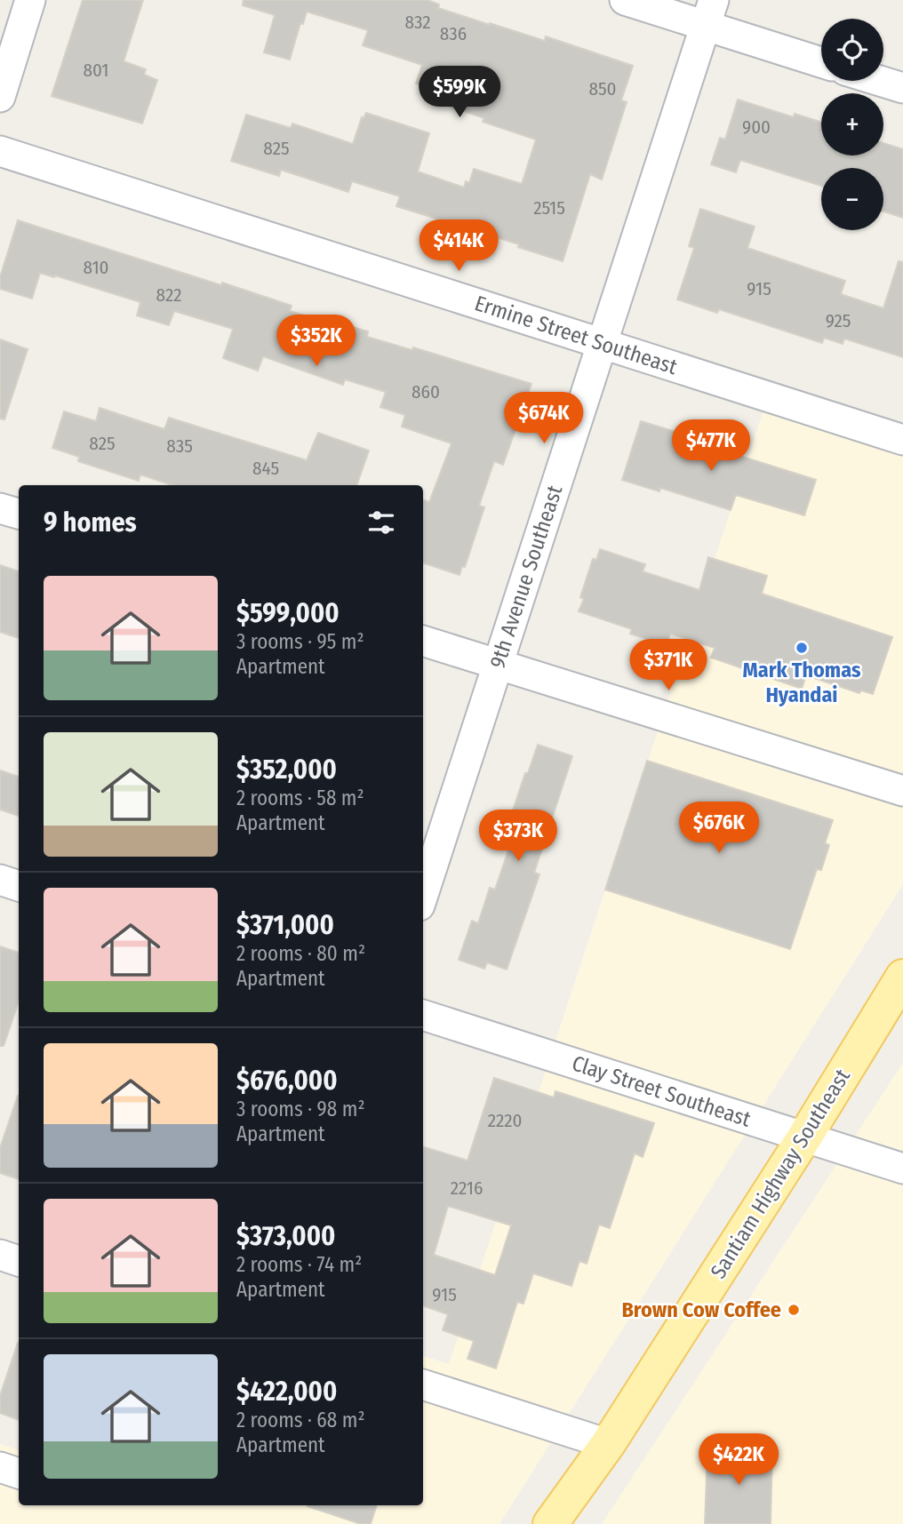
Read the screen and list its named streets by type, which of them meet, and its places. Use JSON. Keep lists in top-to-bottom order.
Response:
{
  "streets": {
    "main road": ["Santiam Highway Southeast"],
    "street": ["Ermine Street Southeast", "9th Avenue Southeast", "Clay Street Southeast"]
  },
  "crossings": [
    ["Ermine Street Southeast", "9th Avenue Southeast"],
    ["Clay Street Southeast", "Santiam Highway Southeast"]
  ],
  "places": ["Mark Thomas Hyandai", "Brown Cow Coffee"],
  "house_numbers": [
    "832",
    "836",
    "801",
    "850",
    "900",
    "825",
    "2515",
    "810",
    "915",
    "822",
    "925",
    "860",
    "825",
    "835",
    "845",
    "2220",
    "2216",
    "915"
  ],
  "page": {
    "map_buttons": ["+", "−"],
    "price": [
      "$599K",
      "$414K",
      "$352K",
      "$674K",
      "$477K",
      "$371K",
      "$676K",
      "$373K",
      "$422K"
    ],
    "heading": "9 homes",
    "list": [
      {
        "name": "$599,000",
        "note": "3 rooms · 95 m² · Apartment"
      },
      {
        "name": "$352,000",
        "note": "2 rooms · 58 m² · Apartment"
      },
      {
        "name": "$371,000",
        "note": "2 rooms · 80 m² · Apartment"
      },
      {
        "name": "$676,000",
        "note": "3 rooms · 98 m² · Apartment"
      },
      {
        "name": "$373,000",
        "note": "2 rooms · 74 m² · Apartment"
      },
      {
        "name": "$422,000",
        "note": "2 rooms · 68 m² · Apartment"
      }
    ]
  }
}
